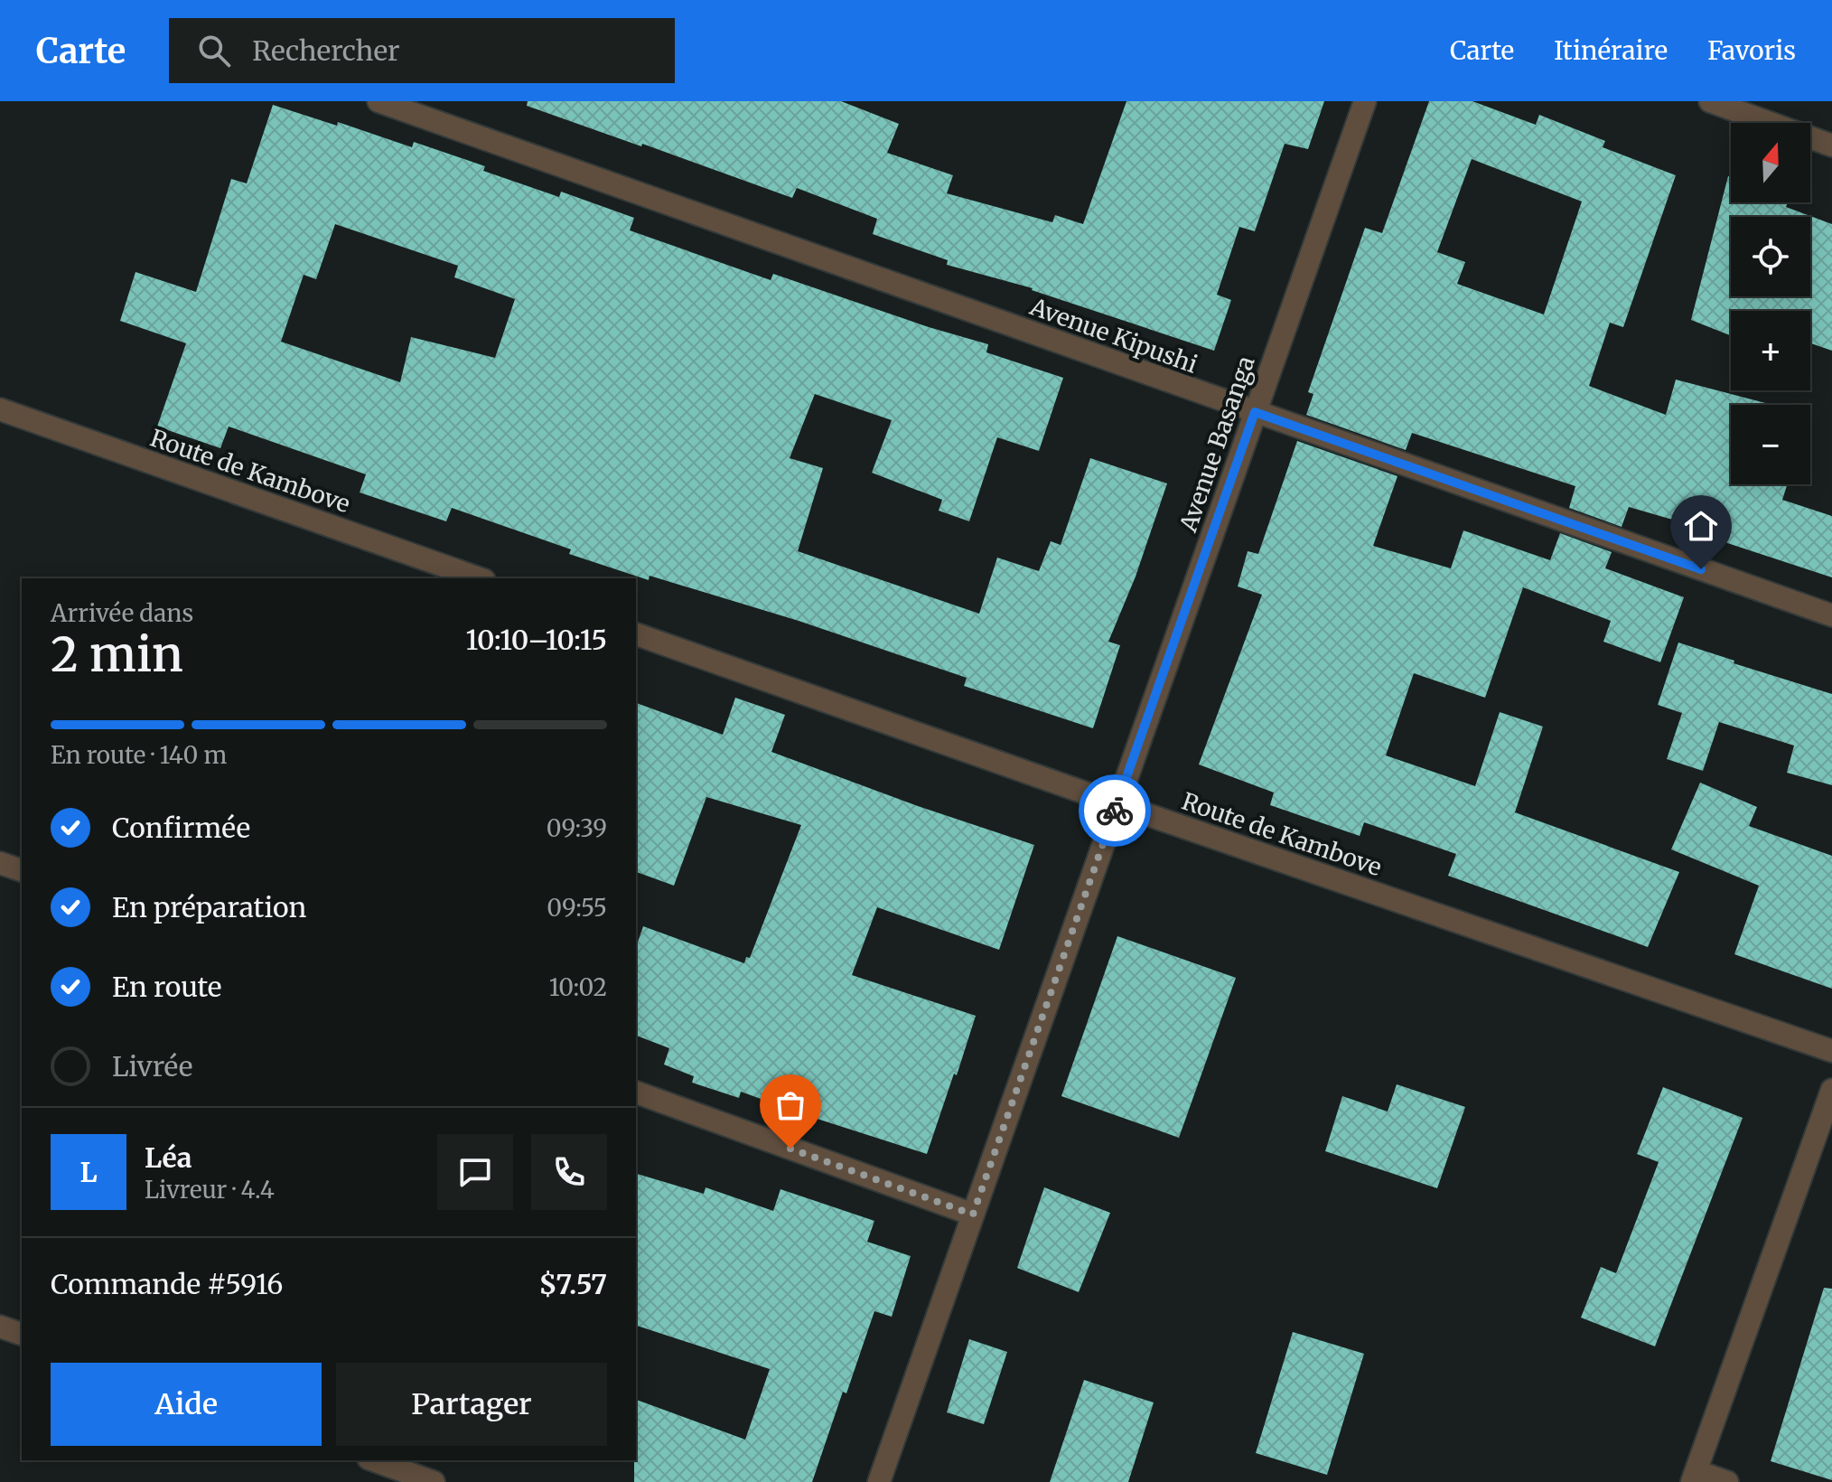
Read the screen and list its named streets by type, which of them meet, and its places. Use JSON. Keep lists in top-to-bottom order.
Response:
{
  "streets": {
    "street": ["Avenue Kipushi", "Avenue Basanga", "Route de Kambove"]
  },
  "crossings": [
    ["Avenue Kipushi", "Avenue Basanga"],
    ["Avenue Basanga", "Route de Kambove"]
  ],
  "north": "top",
  "page": {
    "header": "Carte",
    "search": "Rechercher",
    "nav": ["Carte", "Itinéraire", "Favoris"],
    "map_buttons": ["+", "−"],
    "heading": ["2 min", "Arrivée dans", "10:10–10:15"],
    "panel": [
      "Léa",
      "Livreur · 4.4",
      "Commande #5916",
      "$7.57"
    ],
    "bar": "En route · 140 m",
    "list": [
      ["Confirmée", "09:39"],
      ["En préparation", "09:55"],
      ["En route", "10:02"],
      "Livrée"
    ],
    "round": "L",
    "buttons": ["Aide", "Partager"]
  }
}
